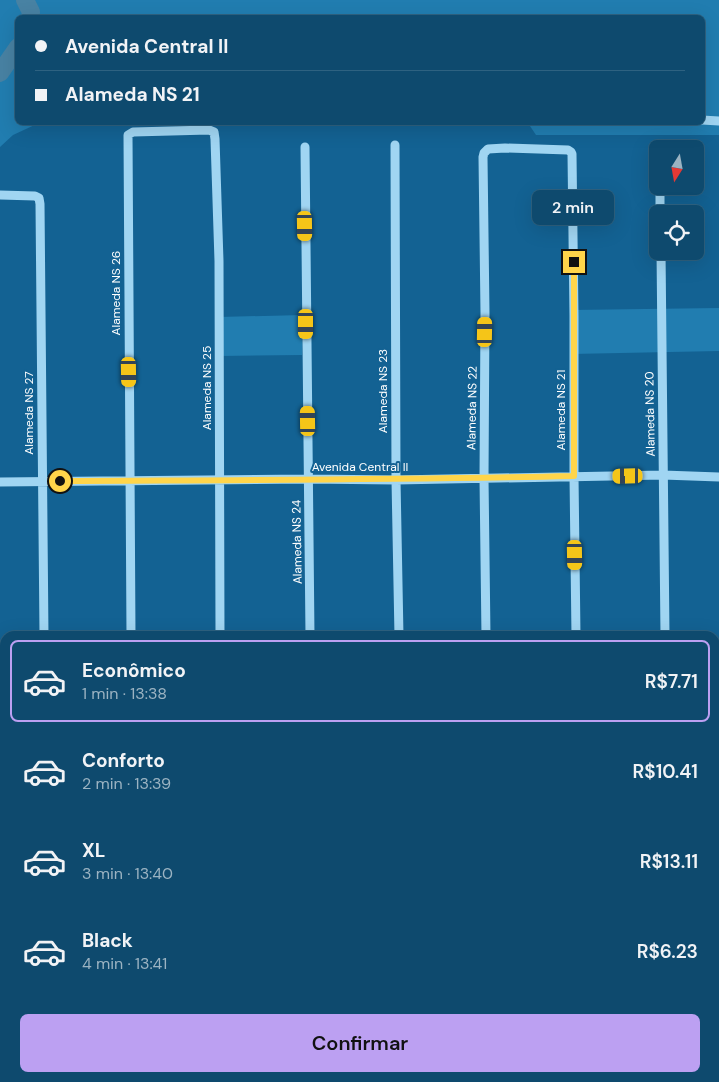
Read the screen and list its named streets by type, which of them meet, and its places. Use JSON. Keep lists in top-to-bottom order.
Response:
{
  "streets": {
    "street": [
      "Alameda NS 26",
      "Alameda NS 25",
      "Alameda NS 23",
      "Alameda NS 22",
      "Alameda NS 21",
      "Alameda NS 27",
      "Alameda NS 20",
      "Avenida Central II",
      "Alameda NS 24"
    ]
  },
  "crossings": [
    ["Alameda NS 26", "Alameda NS 25"],
    ["Alameda NS 26", "Avenida Central II"],
    ["Alameda NS 25", "Avenida Central II"],
    ["Alameda NS 23", "Avenida Central II"],
    ["Alameda NS 22", "Alameda NS 21"],
    ["Alameda NS 22", "Avenida Central II"],
    ["Alameda NS 21", "Avenida Central II"],
    ["Alameda NS 27", "Avenida Central II"],
    ["Alameda NS 20", "Avenida Central II"],
    ["Avenida Central II", "Alameda NS 24"]
  ],
  "north": "bottom",
  "page": {
    "banner": ["Avenida Central II", "Alameda NS 21"],
    "bubble": "2 min",
    "list": [
      {
        "name": "Econômico",
        "note": "1 min · 13:38",
        "value": "R$7.71"
      },
      {
        "name": "Conforto",
        "note": "2 min · 13:39",
        "value": "R$10.41"
      },
      {
        "name": "XL",
        "note": "3 min · 13:40",
        "value": "R$13.11"
      },
      {
        "name": "Black",
        "note": "4 min · 13:41",
        "value": "R$6.23"
      }
    ],
    "buttons": "Confirmar"
  }
}
